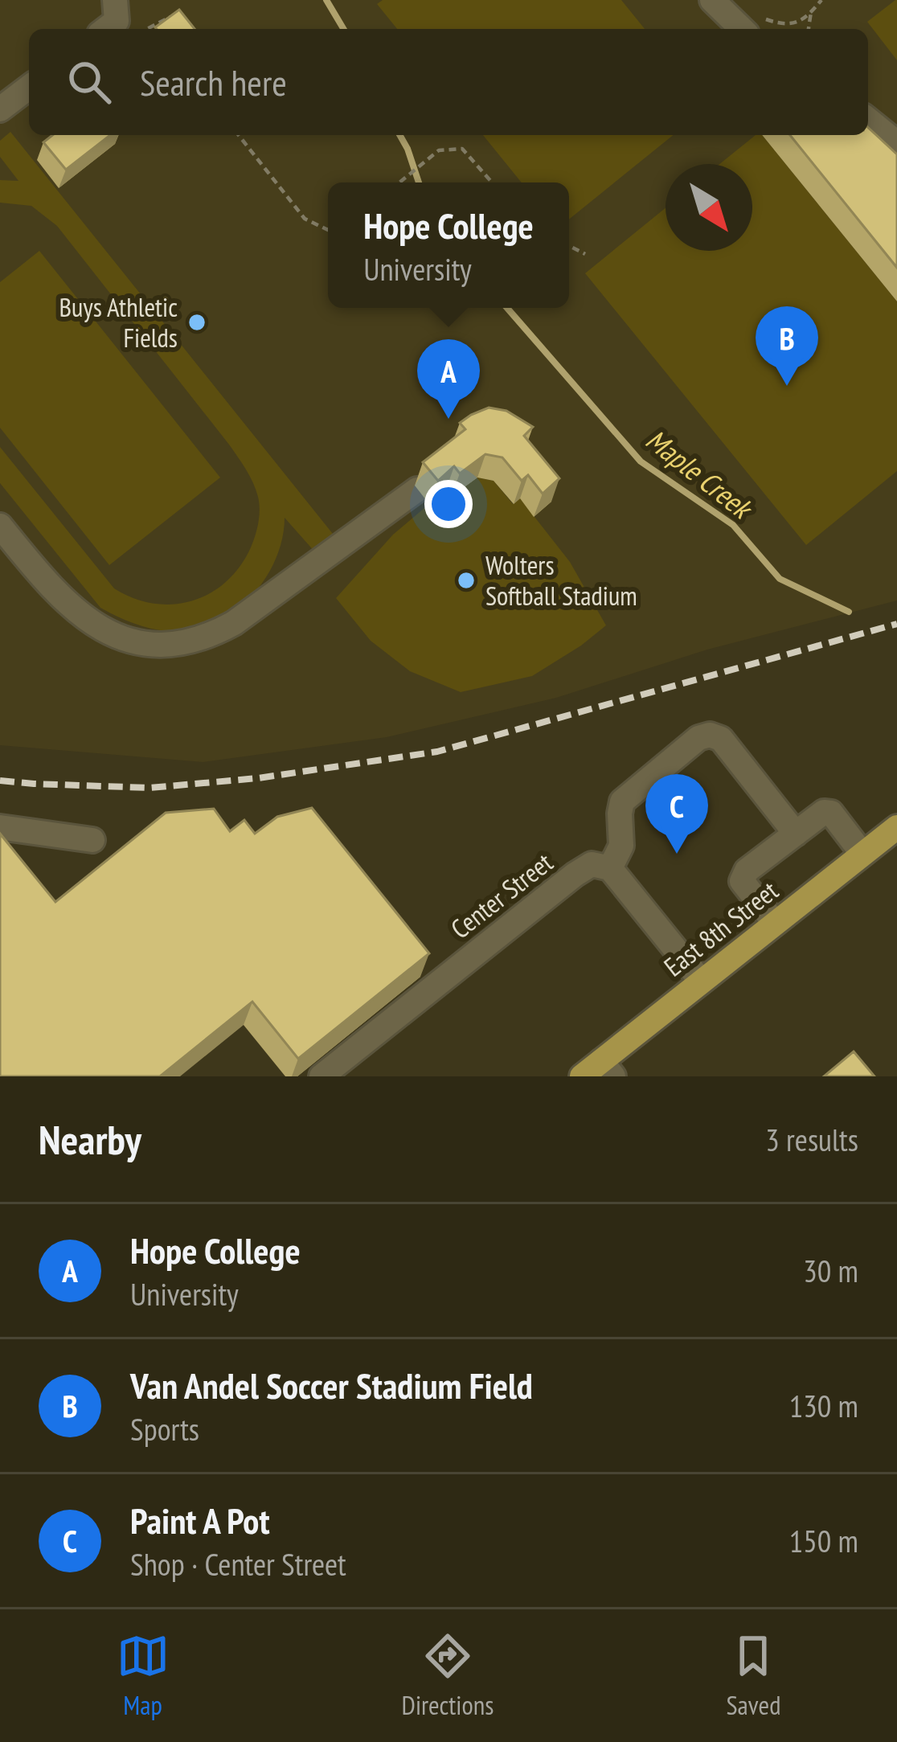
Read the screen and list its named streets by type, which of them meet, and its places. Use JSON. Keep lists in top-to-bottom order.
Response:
{
  "streets": {
    "main road": ["East 8th Street"],
    "street": ["Center Street"]
  },
  "water": ["Maple Creek"],
  "places": ["Buys Athletic Fields", "Wolters Softball Stadium"],
  "north": "bottom right",
  "page": {
    "search": "Search here",
    "popup": ["Hope College", "University"],
    "pins": ["B", "A", "C"],
    "heading": ["Nearby", "3 results"],
    "list": [
      {
        "mark": "A",
        "name": "Hope College",
        "note": "University",
        "value": "30 m"
      },
      {
        "mark": "B",
        "name": "Van Andel Soccer Stadium Field",
        "note": "Sports",
        "value": "130 m"
      },
      {
        "mark": "C",
        "name": "Paint A Pot",
        "note": "Shop · Center Street",
        "value": "150 m"
      }
    ],
    "nav": ["Map", "Directions", "Saved"]
  }
}
